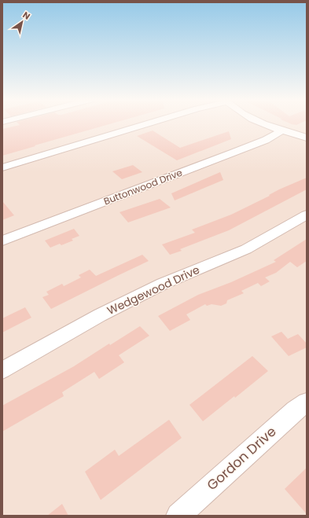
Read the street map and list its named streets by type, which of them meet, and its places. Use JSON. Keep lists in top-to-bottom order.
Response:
{
  "streets": {
    "street": ["Buttonwood Drive", "Wedgewood Drive", "Gordon Drive"]
  },
  "north": "top right"
}
